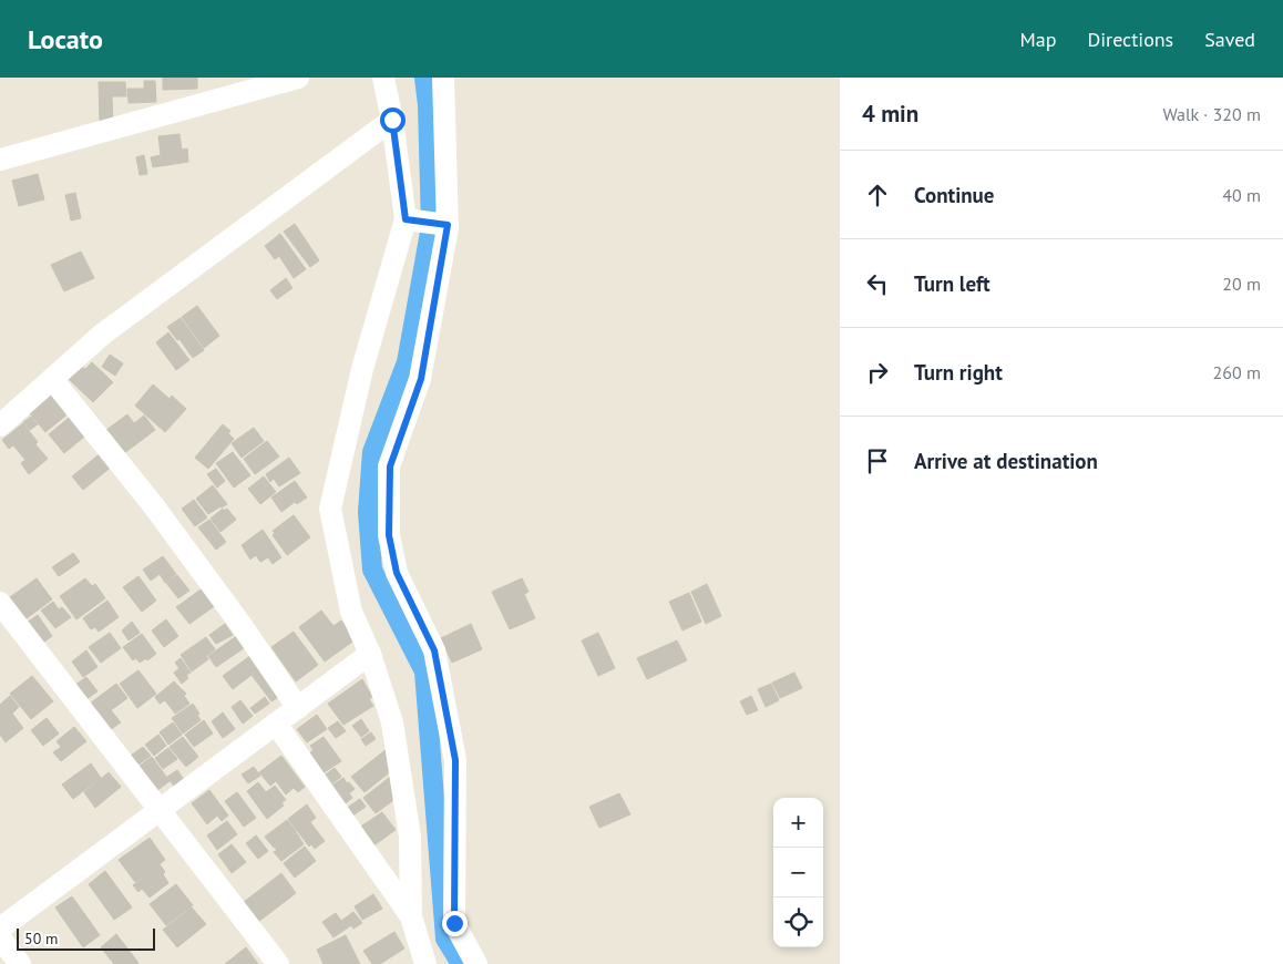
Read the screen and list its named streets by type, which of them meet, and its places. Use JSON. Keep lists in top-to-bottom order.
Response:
{
  "scale_bar": "50 m",
  "page": {
    "header": "Locato",
    "nav": ["Map", "Directions", "Saved"],
    "heading": ["4 min", "Walk · 320 m"],
    "list": [
      ["Continue", "40 m"],
      ["Turn left", "20 m"],
      ["Turn right", "260 m"],
      "Arrive at destination"
    ],
    "map_buttons": ["+", "−"],
    "scale": "50 m"
  }
}
